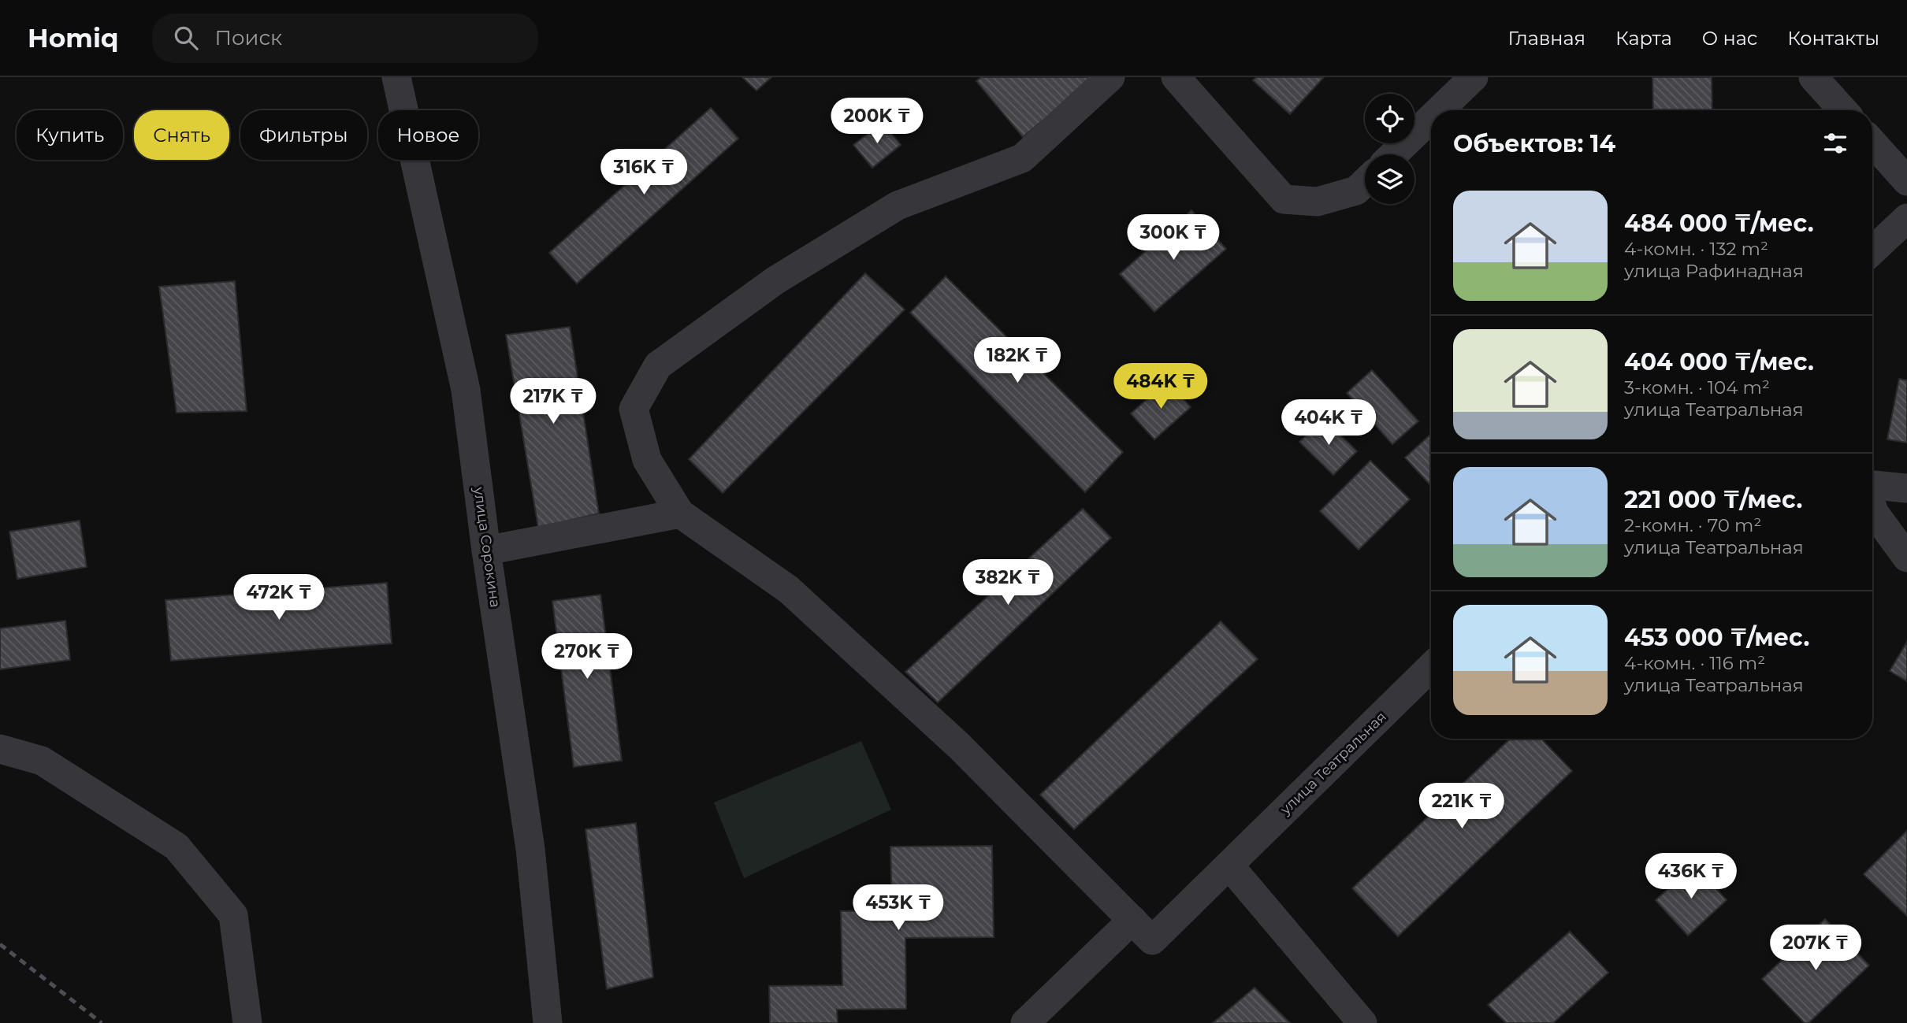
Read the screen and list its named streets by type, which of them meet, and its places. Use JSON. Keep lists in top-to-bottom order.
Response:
{
  "streets": {
    "street": ["улица Сорокина", "улица Театральная"]
  },
  "page": {
    "header": "Homiq",
    "search": "Поиск",
    "nav": [
      "Главная",
      "Карта",
      "О нас",
      "Контакты"
    ],
    "price": [
      "200K ₸",
      "316K ₸",
      "300K ₸",
      "182K ₸",
      "484K ₸",
      "217K ₸",
      "404K ₸",
      "382K ₸",
      "472K ₸",
      "270K ₸",
      "221K ₸",
      "436K ₸",
      "453K ₸",
      "207K ₸"
    ],
    "chip": [
      "Купить",
      "Снять",
      "Фильтры",
      "Новое"
    ],
    "heading": "Объектов: 14",
    "list": [
      {
        "name": "484 000 ₸/мес.",
        "note": "4-комн. · 132 m² · улица Рафинадная"
      },
      {
        "name": "404 000 ₸/мес.",
        "note": "3-комн. · 104 m² · улица Театральная"
      },
      {
        "name": "221 000 ₸/мес.",
        "note": "2-комн. · 70 m² · улица Театральная"
      },
      {
        "name": "453 000 ₸/мес.",
        "note": "4-комн. · 116 m² · улица Театральная"
      }
    ]
  }
}
